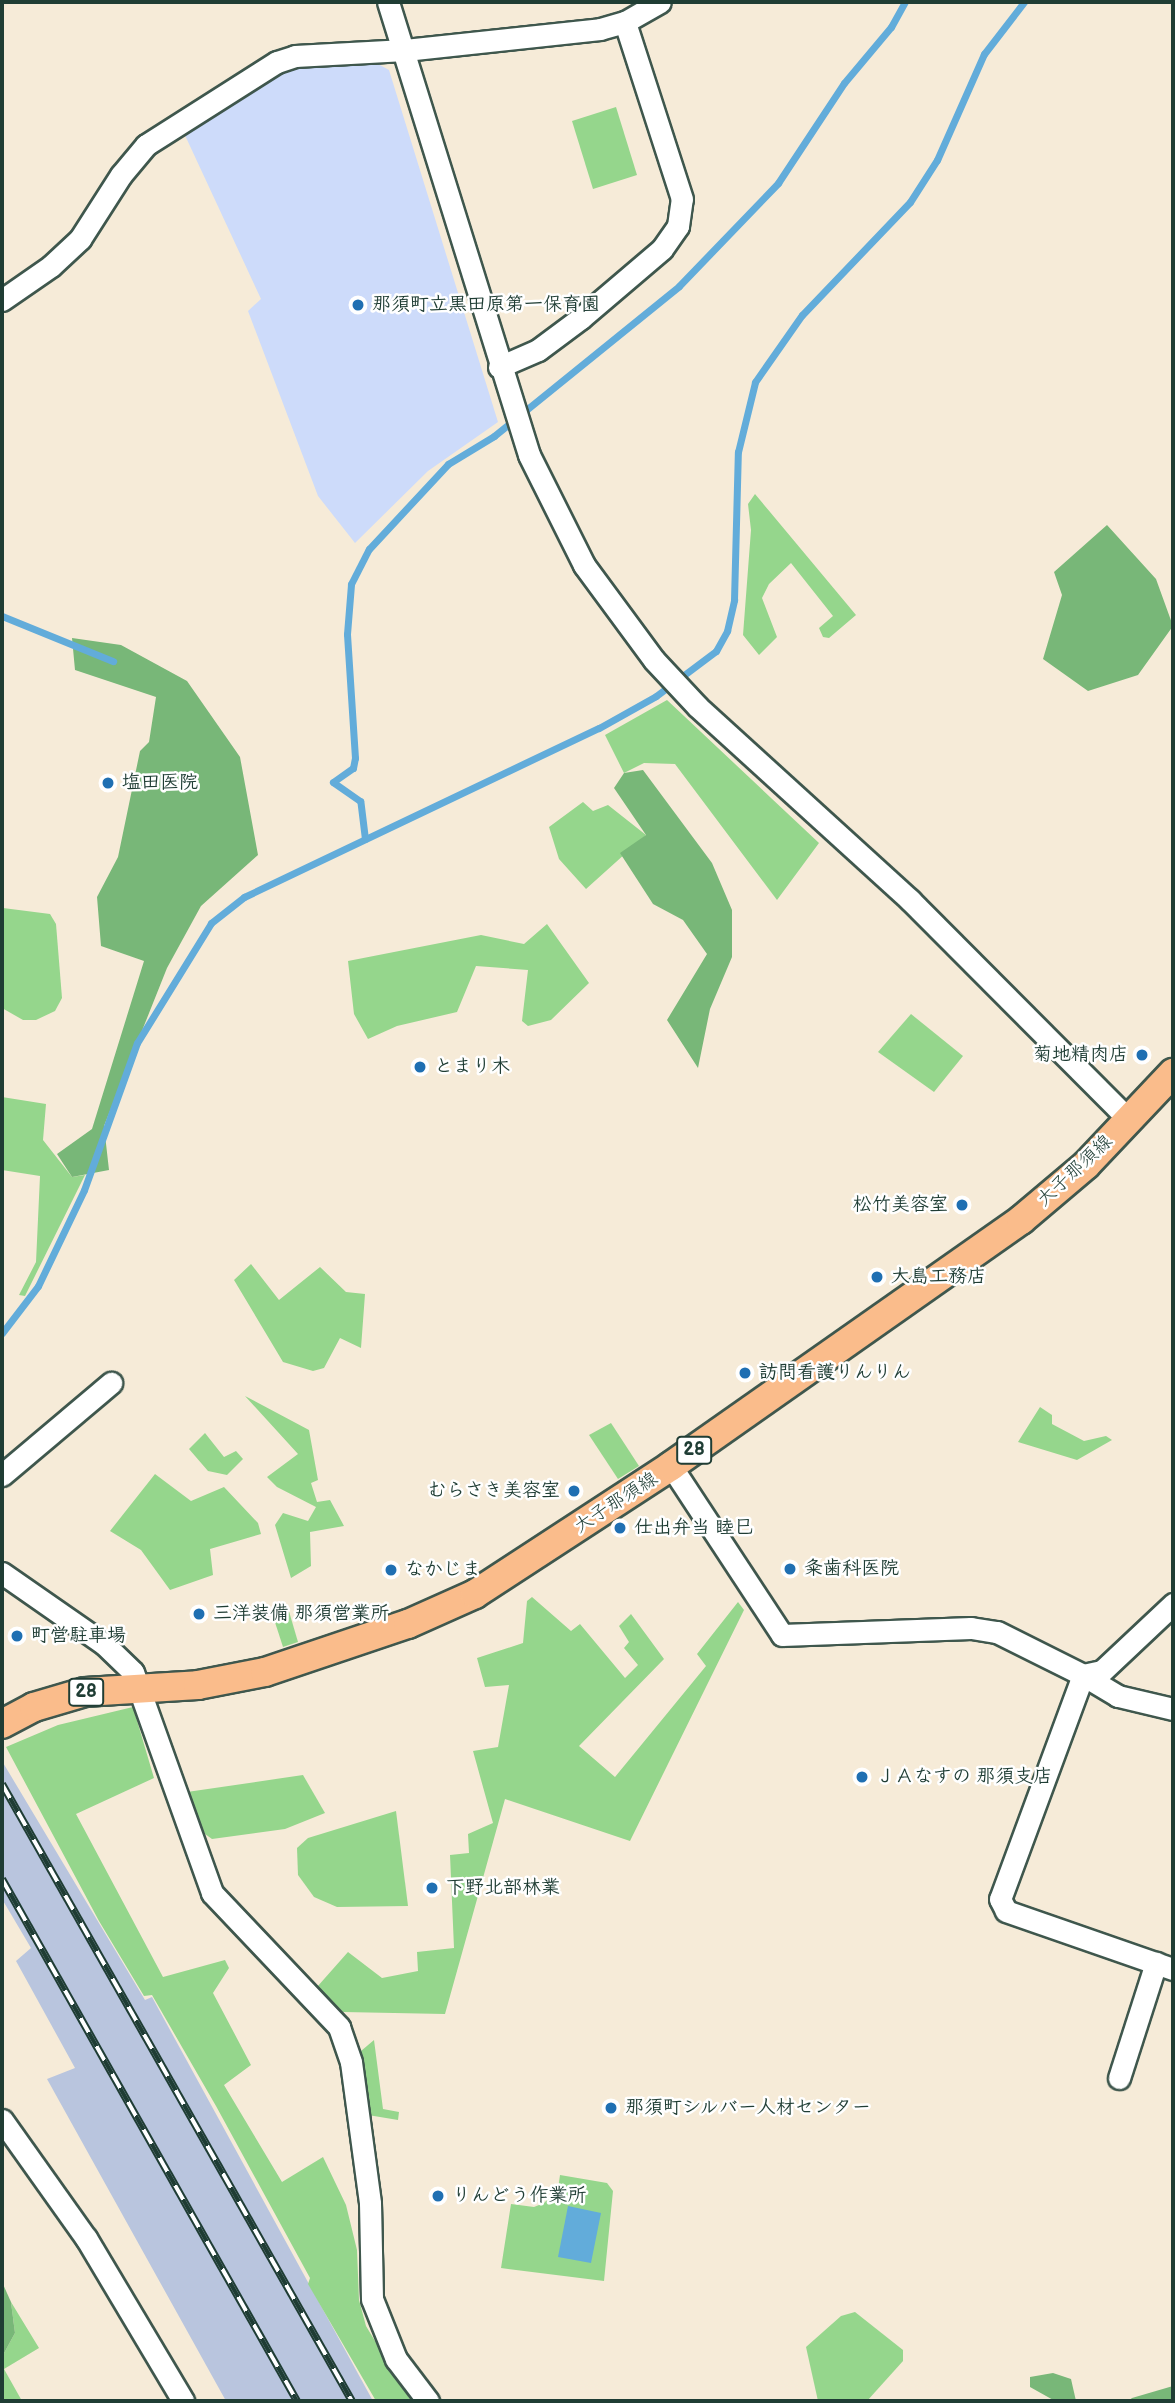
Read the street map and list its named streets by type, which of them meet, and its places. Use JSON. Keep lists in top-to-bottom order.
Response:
{
  "streets": {
    "main road": ["大子那須線", "28"]
  },
  "places": [
    "那須町立黒田原第一保育園",
    "塩田医院",
    "菊地精肉店",
    "とまり木",
    "松竹美容室",
    "大島工務店",
    "訪問看護りんりん",
    "むらさき美容室",
    "仕出弁当 睦巳",
    "粂歯科医院",
    "なかじま",
    "三洋装備 那須営業所",
    "町営駐車場",
    "ＪＡなすの 那須支店",
    "下野北部林業",
    "那須町シルバー人材センター",
    "りんどう作業所"
  ]
}
